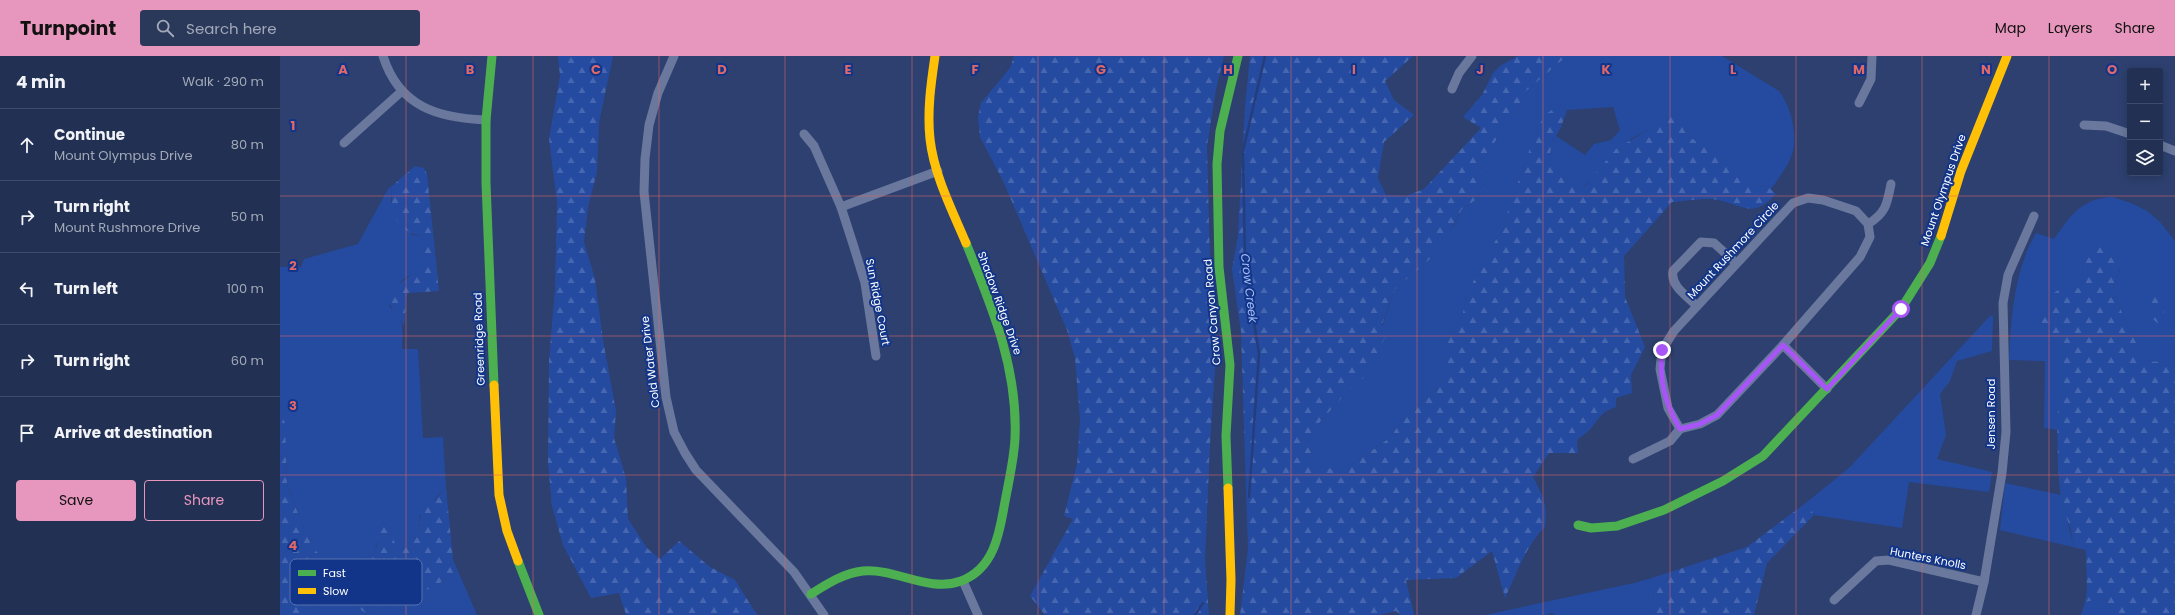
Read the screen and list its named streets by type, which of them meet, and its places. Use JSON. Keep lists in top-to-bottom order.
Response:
{
  "streets": {
    "street": [
      "Mount Olympus Drive",
      "Mount Rushmore Circle",
      "Sun Ridge Court",
      "Shadow Ridge Drive",
      "Crow Canyon Road",
      "Greenridge Road",
      "Cold Water Drive",
      "Jensen Road",
      "Hunters Knolls"
    ]
  },
  "crossings": [
    ["Shadow Ridge Drive", "Cold Water Drive"],
    ["Jensen Road", "Hunters Knolls"]
  ],
  "water": ["Crow Creek"],
  "legend": ["Fast", "Slow"],
  "page": {
    "header": "Turnpoint",
    "search": "Search here",
    "nav": ["Map", "Layers", "Share"],
    "heading": ["4 min", "Walk · 290 m"],
    "map_buttons": ["+", "−"],
    "list": [
      ["Continue", "Mount Olympus Drive", "80 m"],
      ["Turn right", "Mount Rushmore Drive", "50 m"],
      ["Turn left", "100 m"],
      ["Turn right", "60 m"],
      "Arrive at destination"
    ],
    "buttons": ["Save", "Share"]
  },
  "grid": {
    "columns": [
      "A",
      "B",
      "C",
      "D",
      "E",
      "F",
      "G",
      "H",
      "I",
      "J",
      "K",
      "L",
      "M",
      "N",
      "O"
    ],
    "rows": [
      "1",
      "2",
      "3",
      "4"
    ]
  }
}
